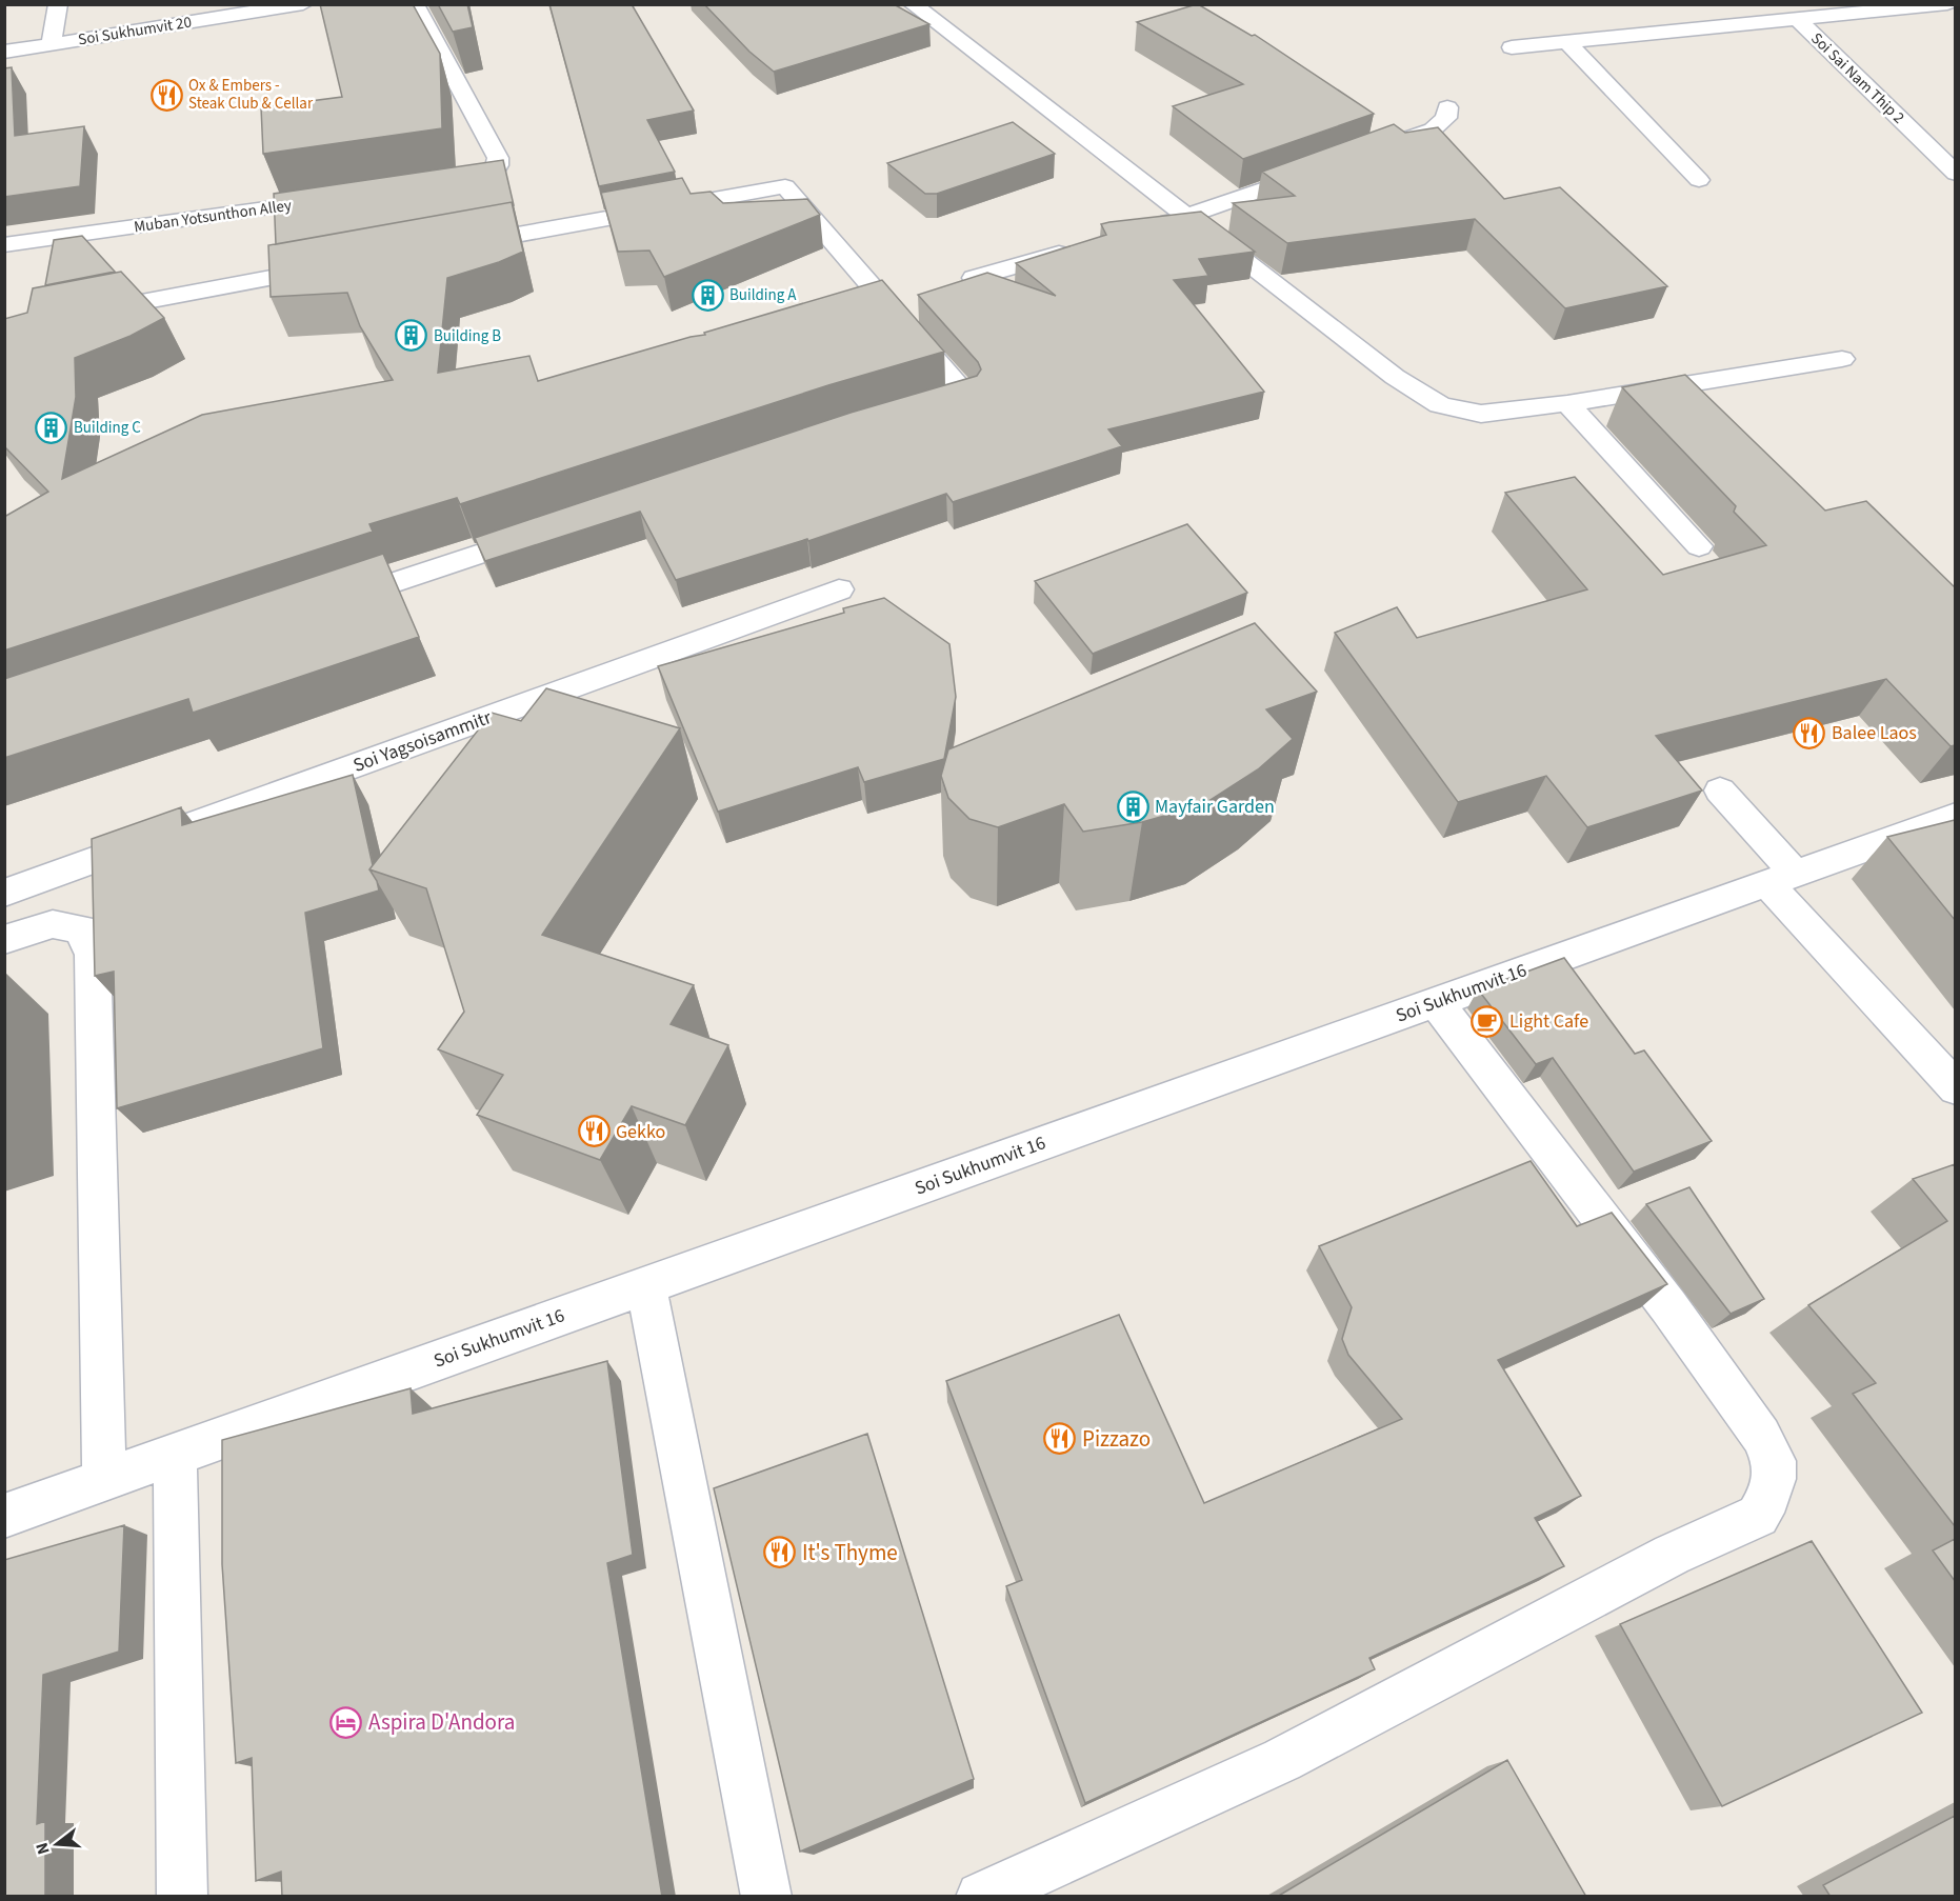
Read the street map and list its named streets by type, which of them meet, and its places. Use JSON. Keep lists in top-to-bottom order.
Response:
{
  "streets": {
    "street": [
      "Soi Sukhumvit 20",
      "Soi Sai Nam Thip 2",
      "Muban Yotsunthon Alley",
      "Soi Yagsoisammitr",
      "Soi Sukhumvit 16"
    ]
  },
  "places": {
    "restaurant": [
      "Ox & Embers - Steak Club & Cellar",
      "Balee Laos",
      "Gekko",
      "Pizzazo",
      "It's Thyme"
    ],
    "building": [
      "Building A",
      "Building B",
      "Building C",
      "Mayfair Garden"
    ],
    "cafe": ["Light Cafe"],
    "hotel": ["Aspira D'Andora"]
  },
  "north": "left"
}
